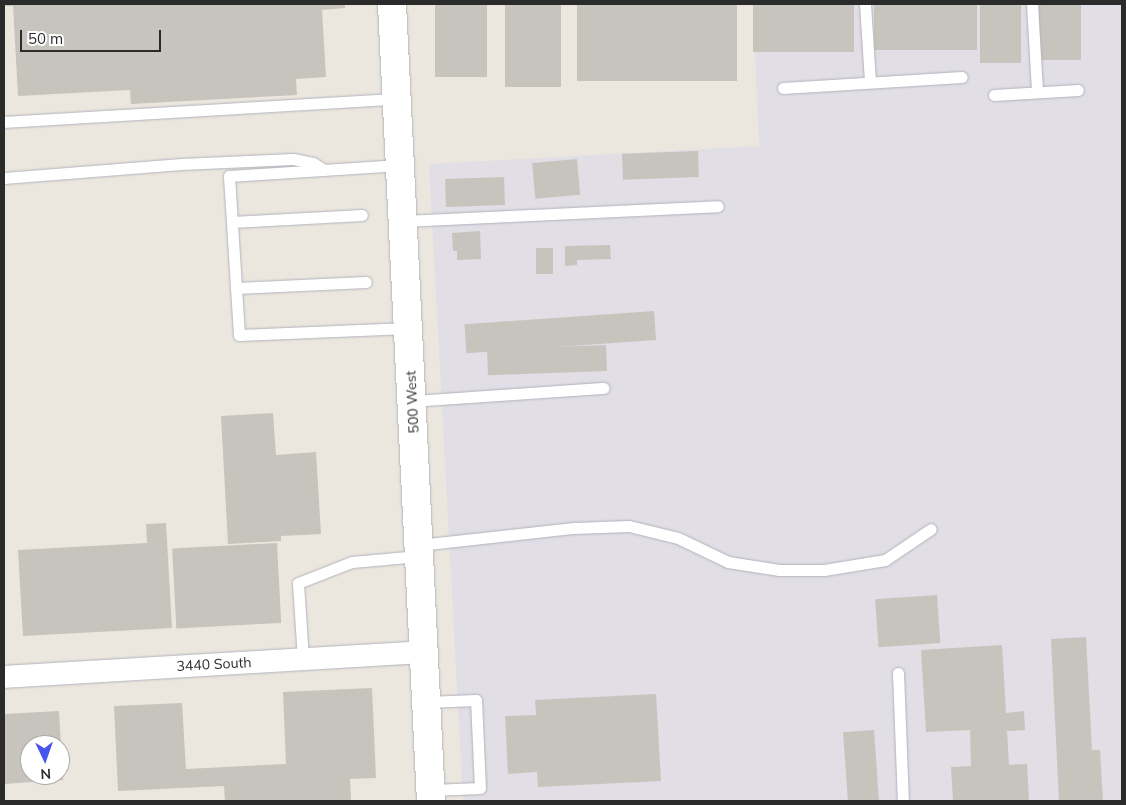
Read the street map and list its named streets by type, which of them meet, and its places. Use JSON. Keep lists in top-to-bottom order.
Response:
{
  "streets": {
    "main road": ["500 West"],
    "street": ["3440 South"]
  },
  "crossings": [
    ["500 West", "3440 South"]
  ],
  "scale_bar": "50 m",
  "north": "bottom"
}
